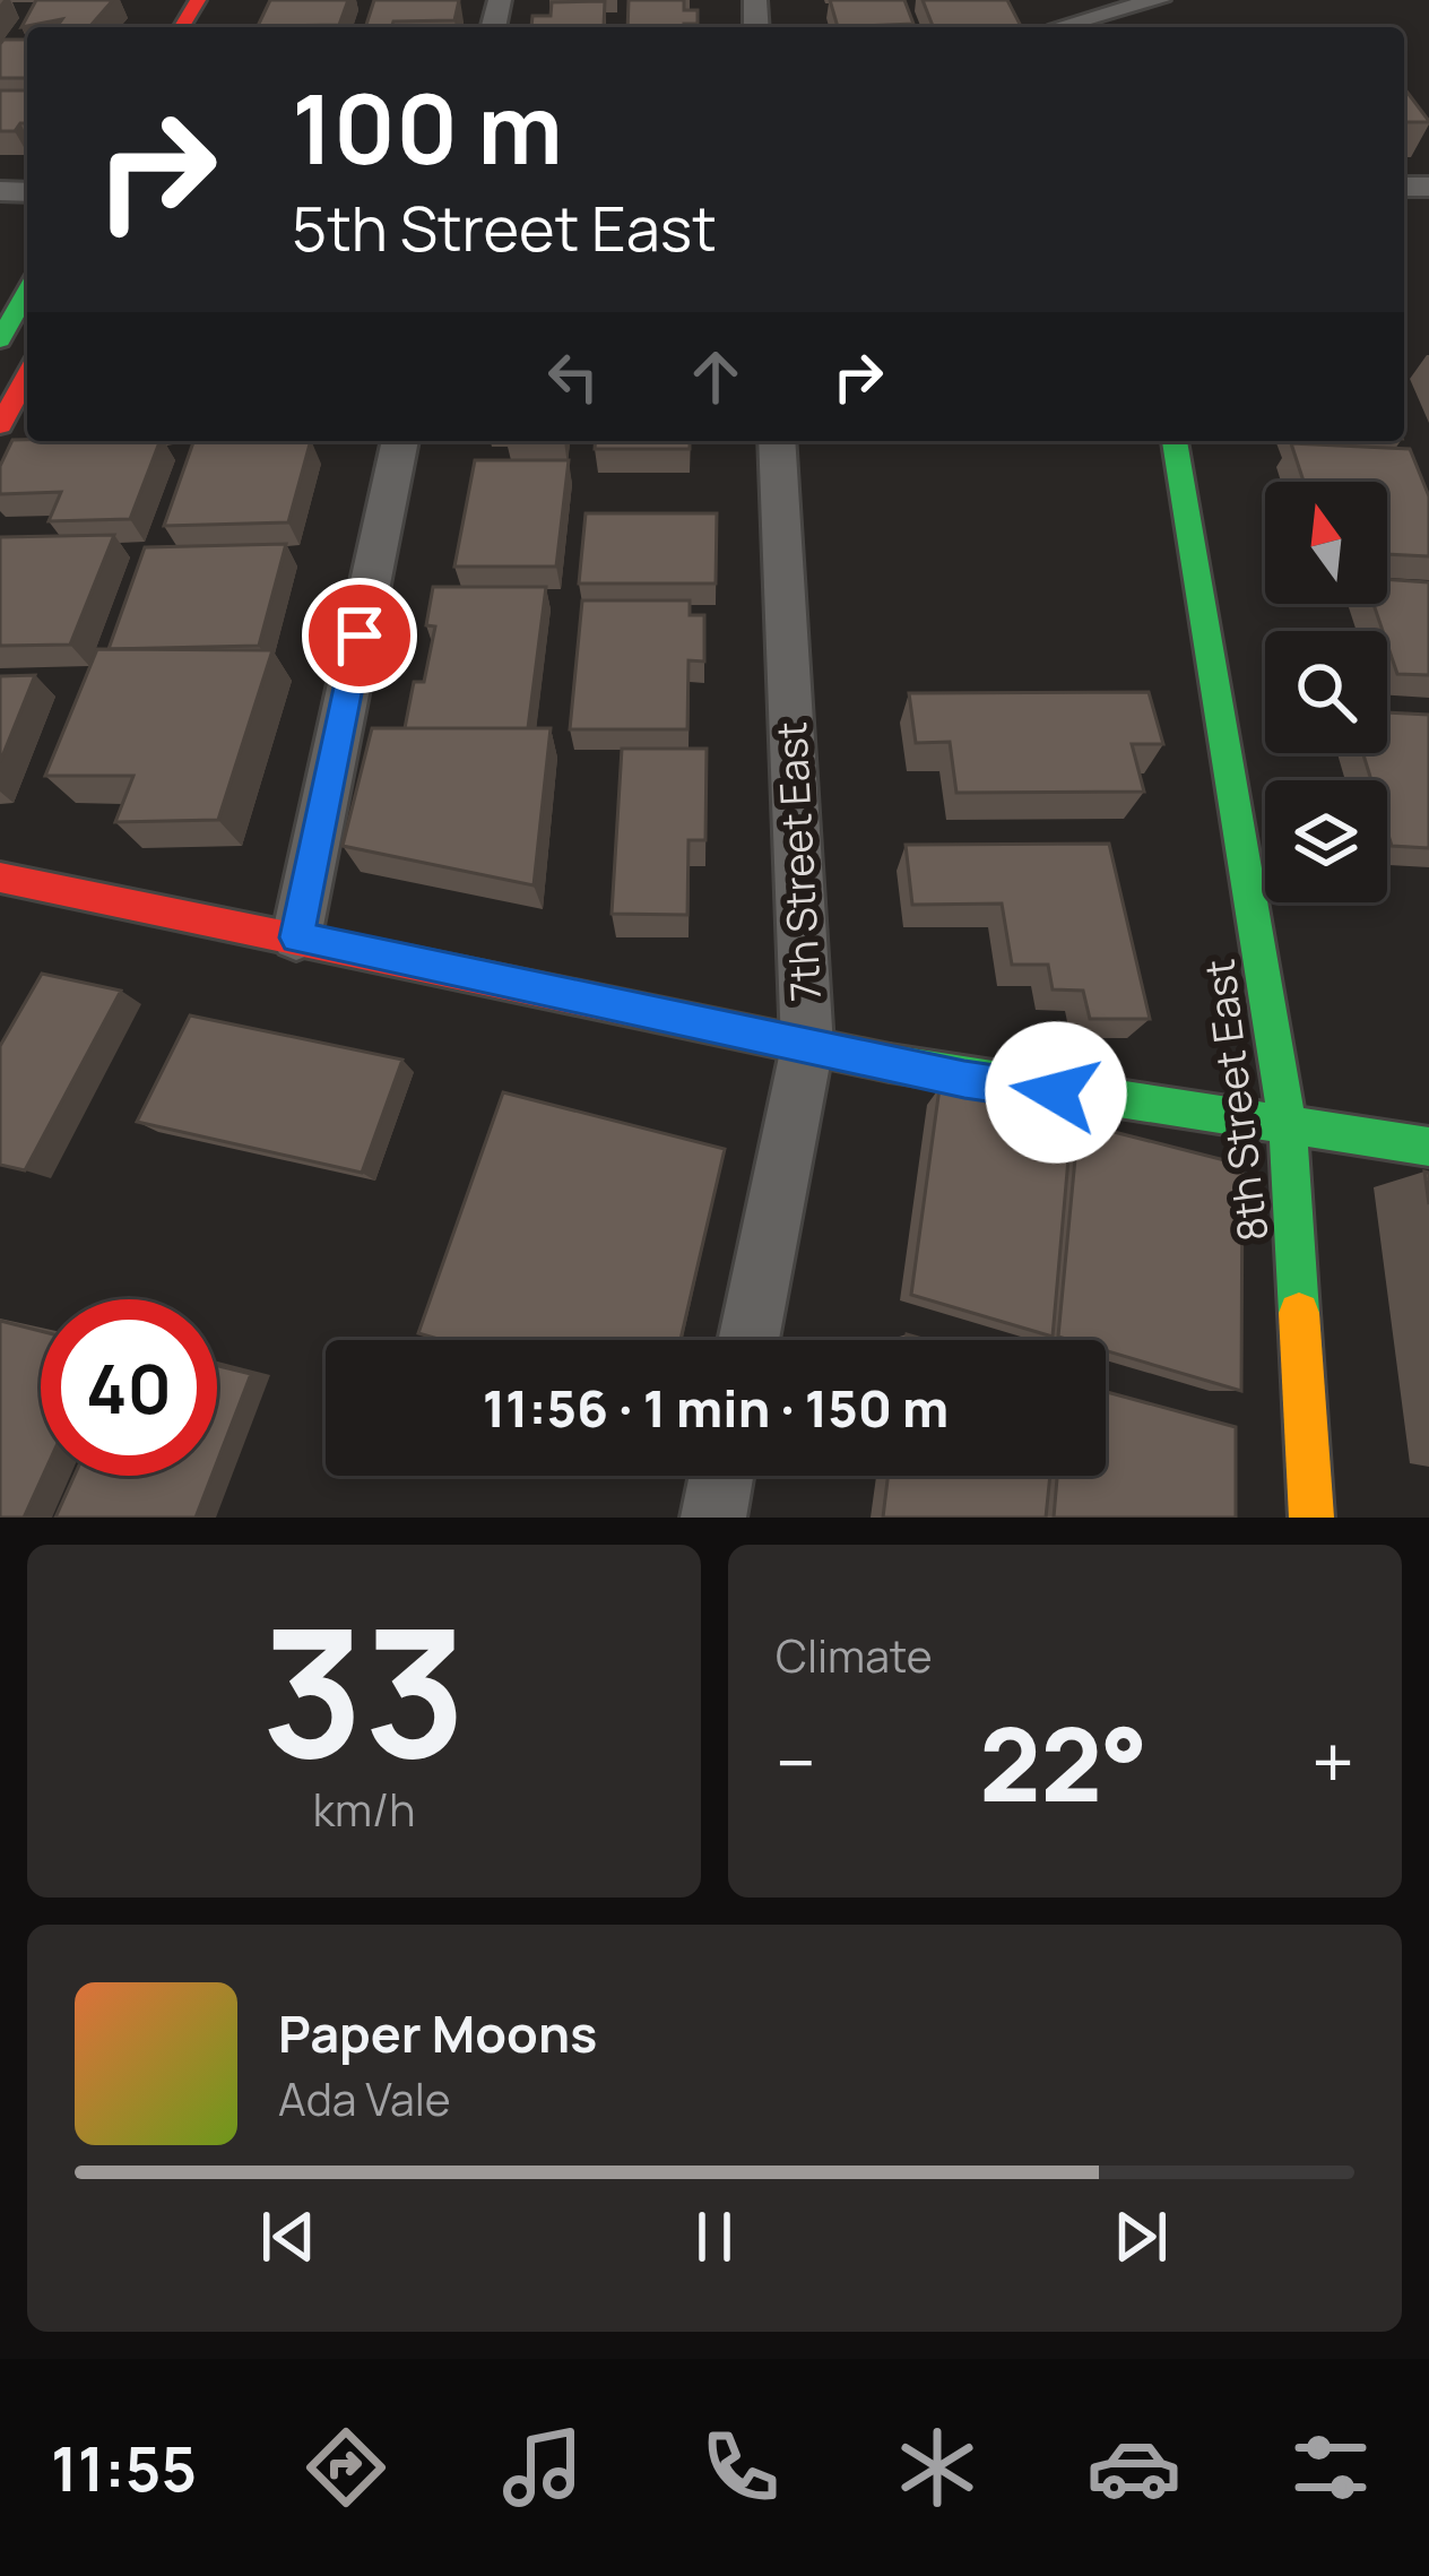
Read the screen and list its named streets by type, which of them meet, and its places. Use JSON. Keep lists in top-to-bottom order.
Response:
{
  "streets": {
    "street": ["7th Street East", "8th Street East"]
  },
  "north": "top",
  "page": {
    "turn": ["100 m", "5th Street East"],
    "limit": "40",
    "trip": "11:56 · 1 min · 150 m",
    "tile": [
      ["33", "km/h"],
      "Climate"
    ],
    "heat": ["−", "22°", "+"],
    "song": ["Paper Moons", "Ada Vale"],
    "tabs": "11:55"
  }
}
